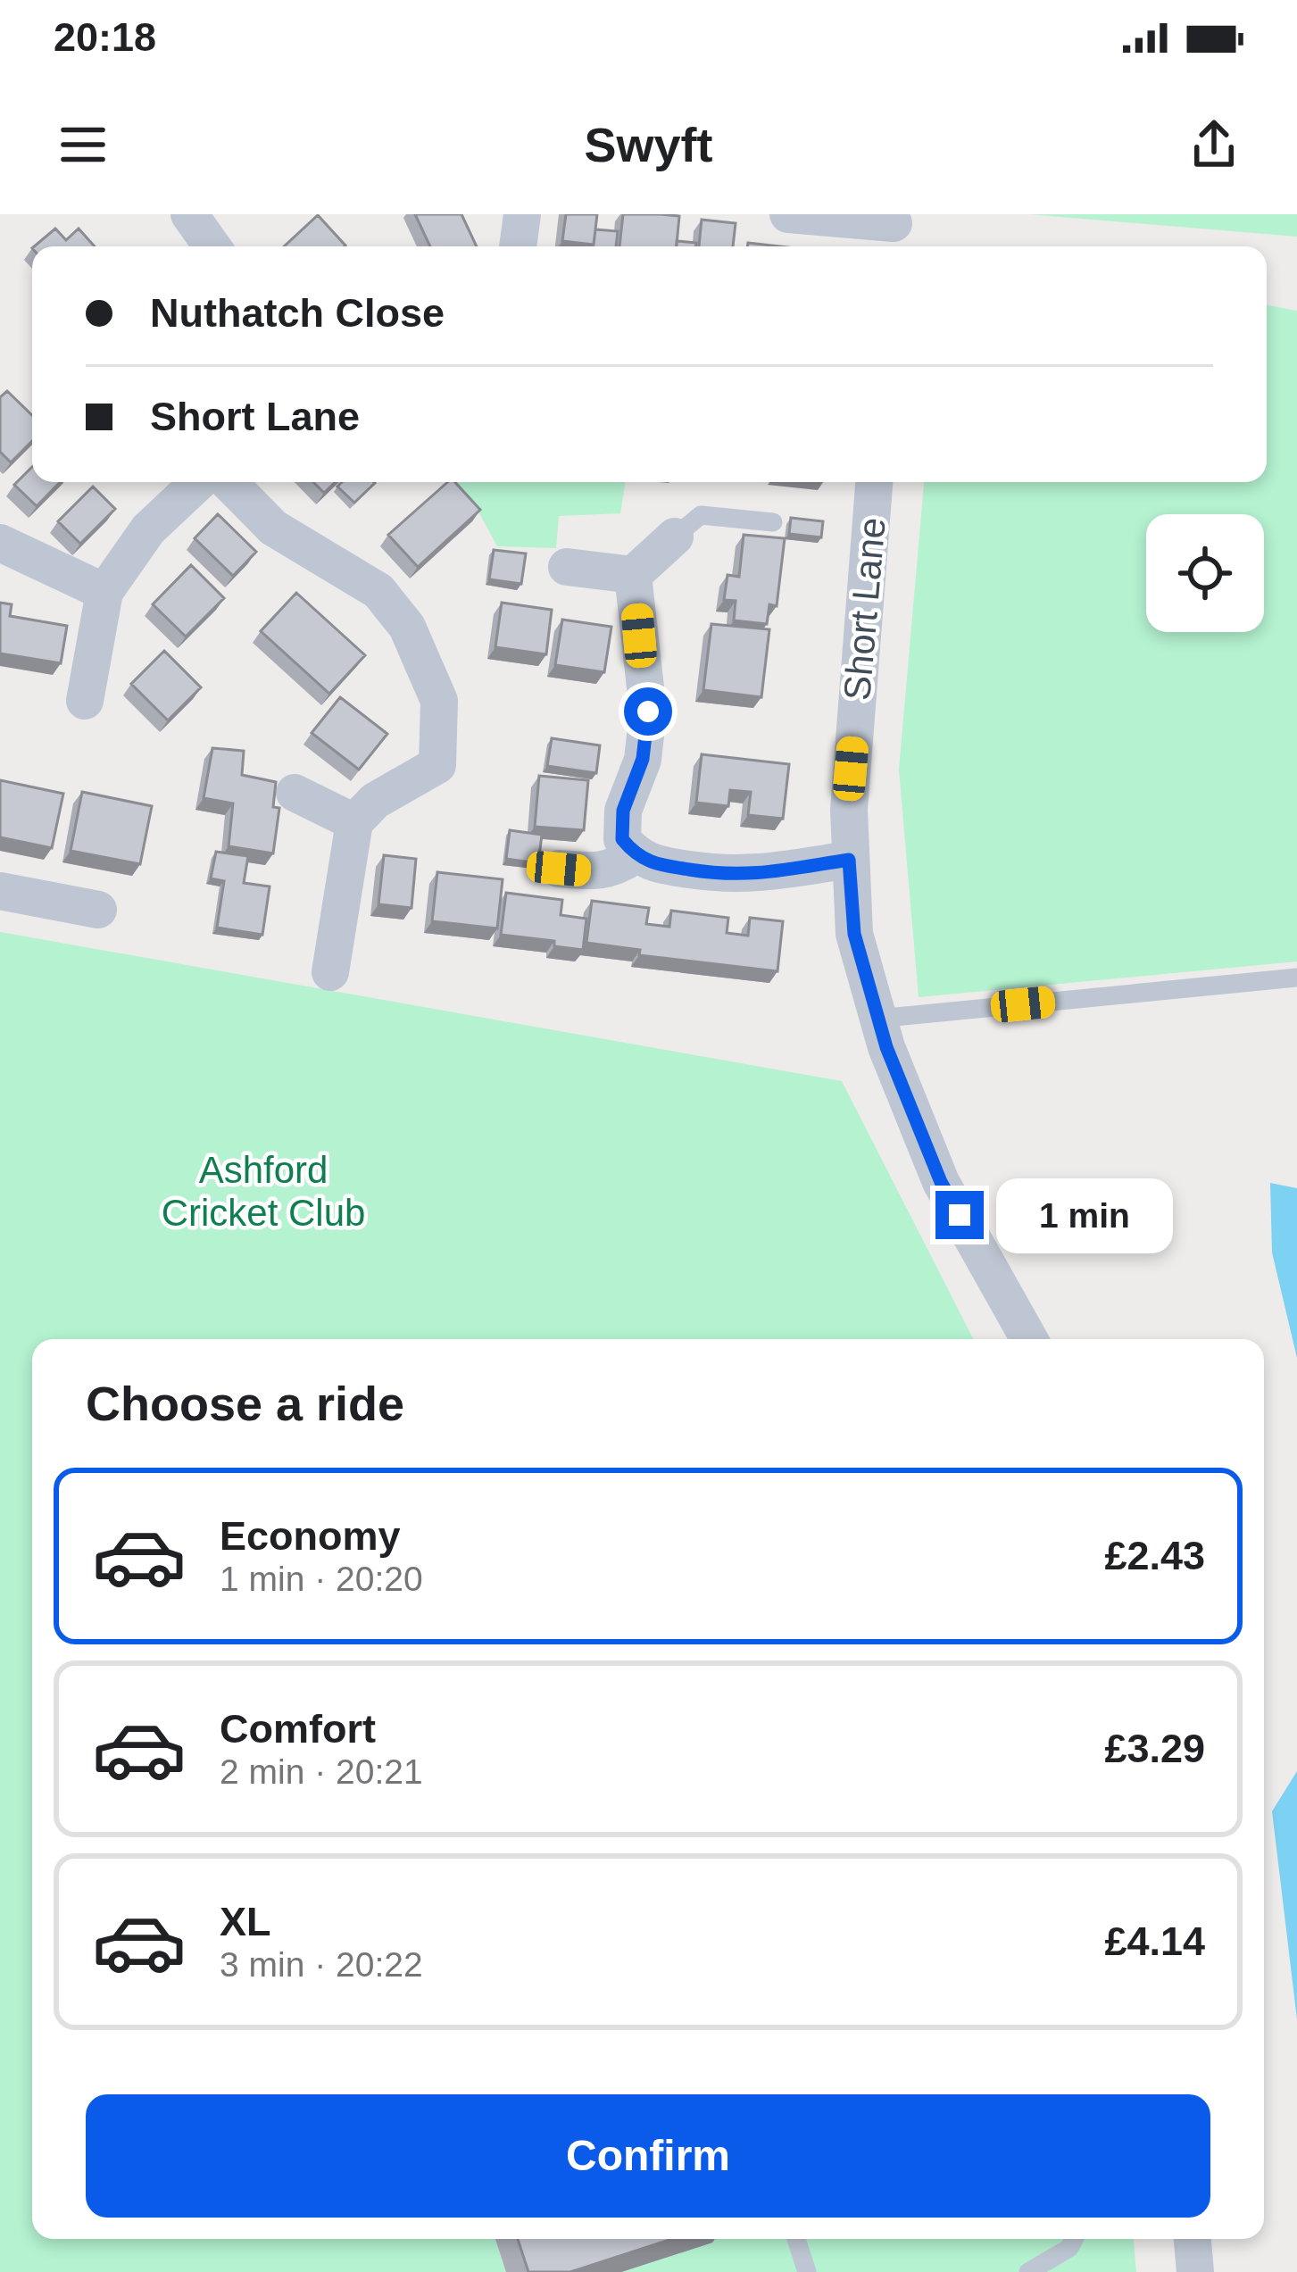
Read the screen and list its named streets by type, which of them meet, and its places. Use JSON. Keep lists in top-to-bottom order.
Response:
{
  "streets": {
    "street": ["Short Lane"]
  },
  "parks": ["Ashford Cricket Club"],
  "page": {
    "status": "20:18",
    "header": "Swyft",
    "banner": ["Nuthatch Close", "Short Lane"],
    "bubble": "1 min",
    "heading": "Choose a ride",
    "list": [
      {
        "name": "Economy",
        "note": "1 min · 20:20",
        "value": "£2.43"
      },
      {
        "name": "Comfort",
        "note": "2 min · 20:21",
        "value": "£3.29"
      },
      {
        "name": "XL",
        "note": "3 min · 20:22",
        "value": "£4.14"
      }
    ],
    "buttons": "Confirm"
  }
}
